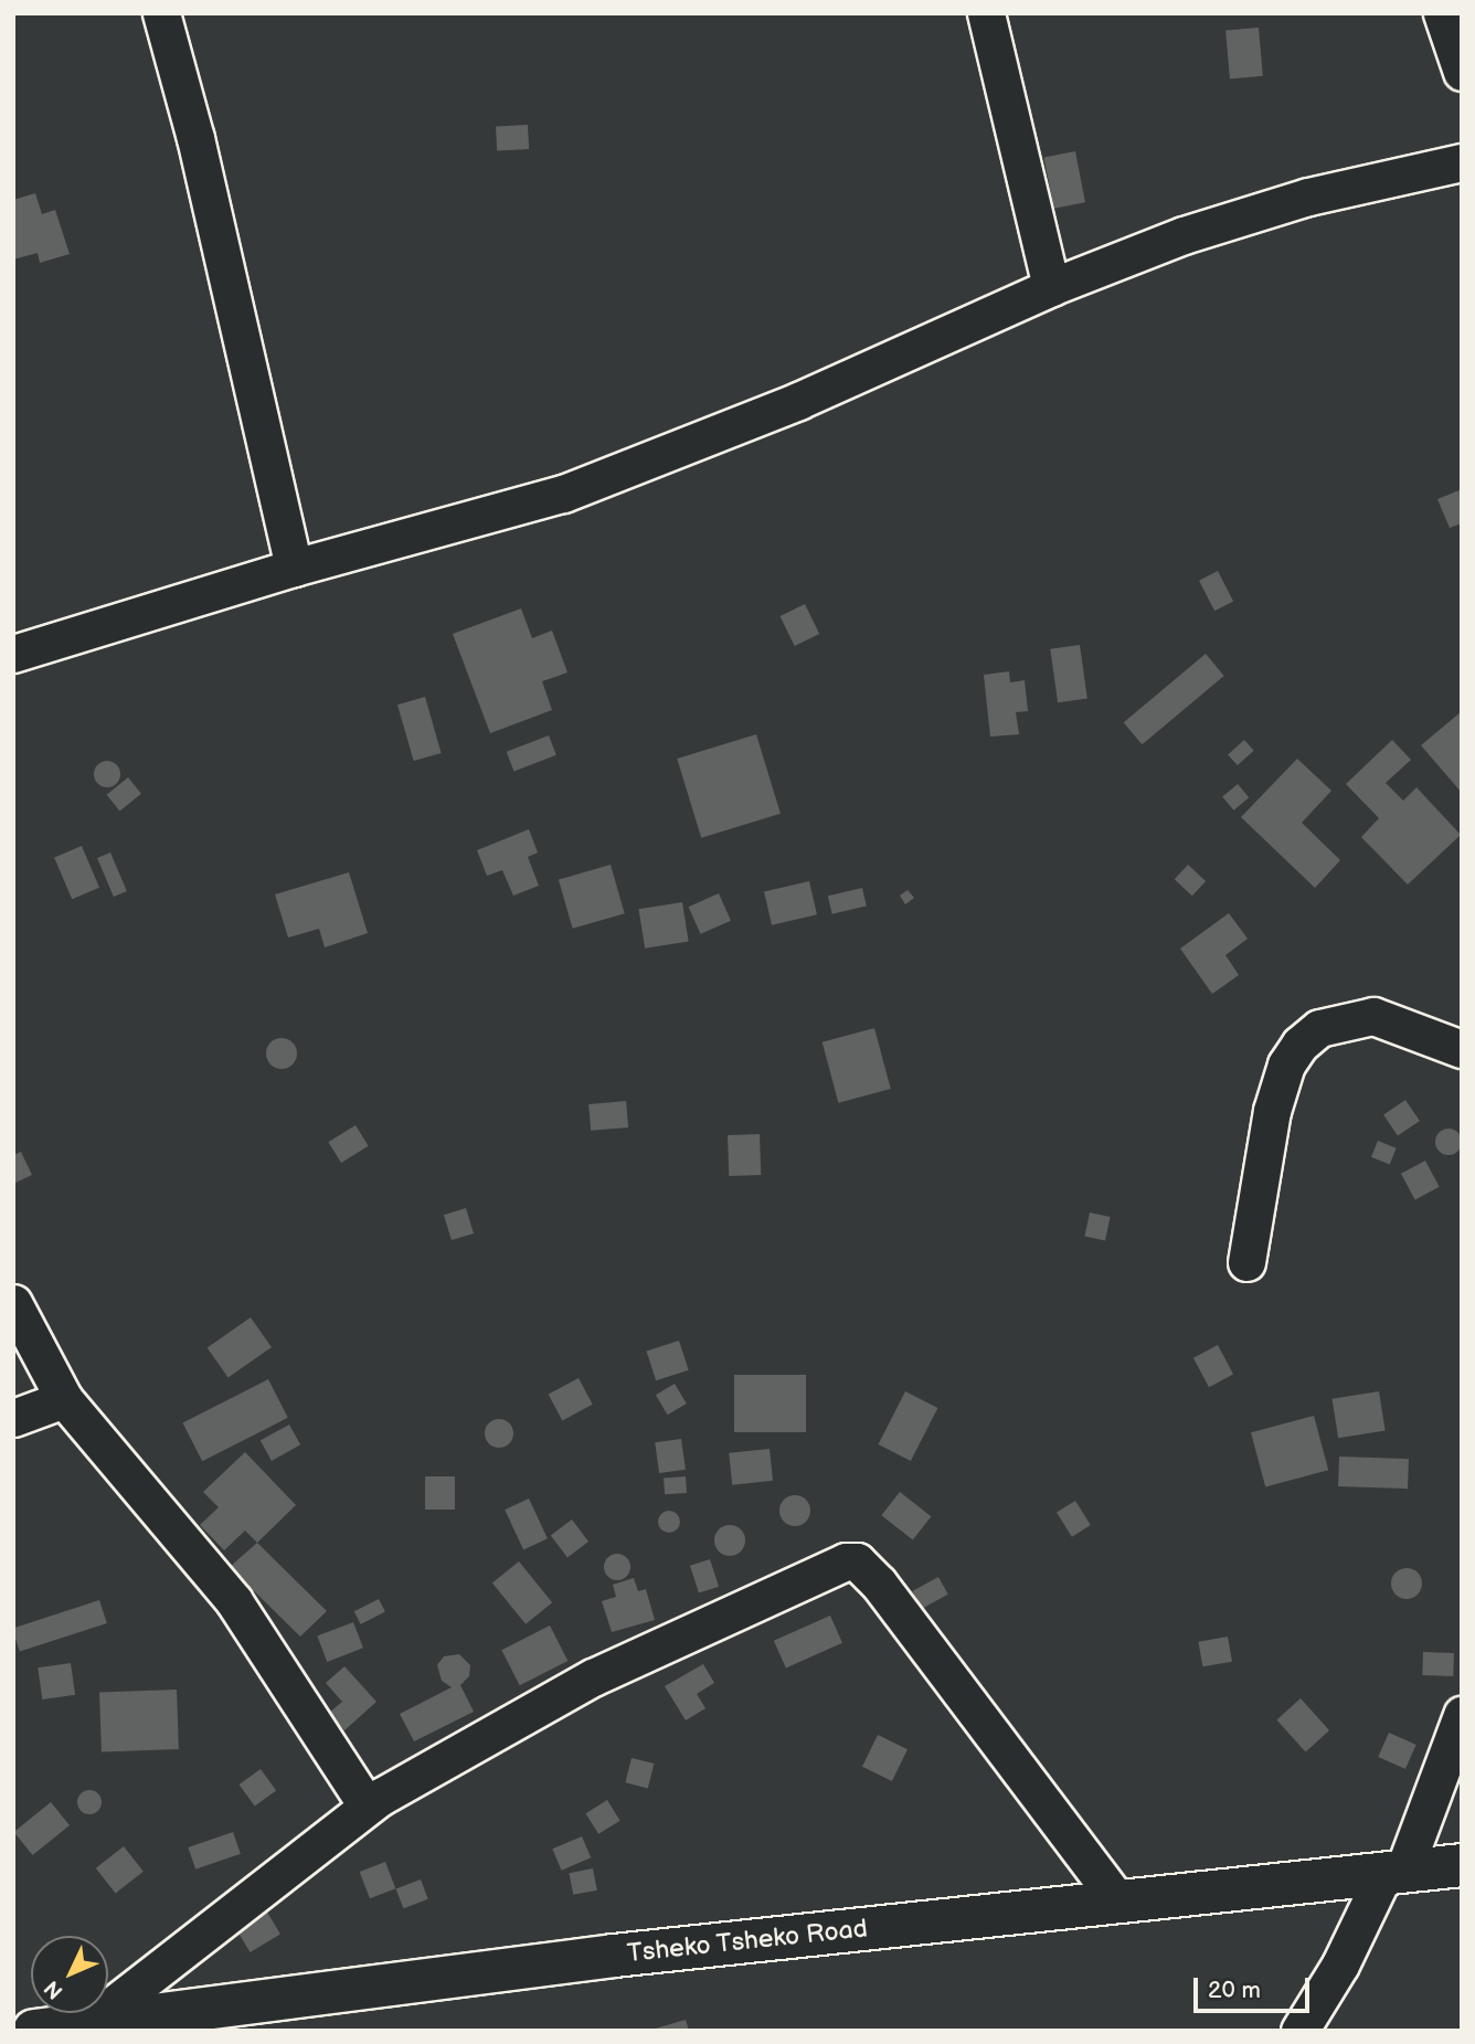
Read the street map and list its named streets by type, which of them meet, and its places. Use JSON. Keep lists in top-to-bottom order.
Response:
{
  "streets": {
    "highway": ["Tsheko Tsheko Road"]
  },
  "scale_bar": "20 m",
  "north": "bottom left"
}
